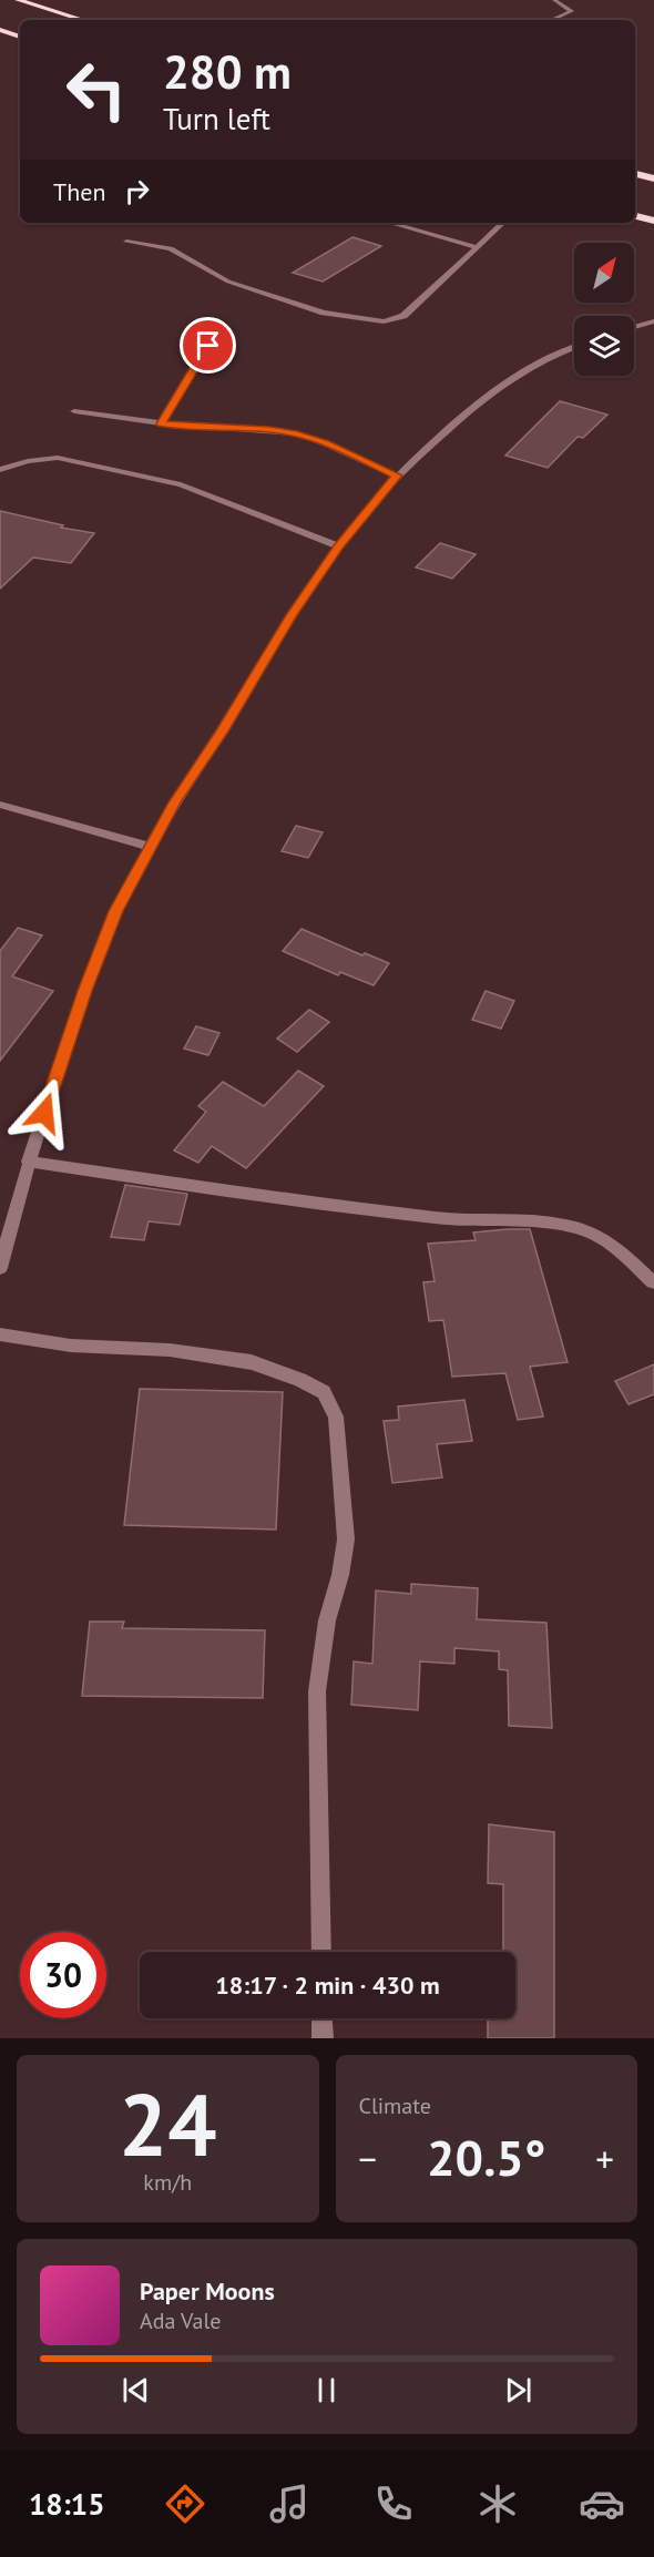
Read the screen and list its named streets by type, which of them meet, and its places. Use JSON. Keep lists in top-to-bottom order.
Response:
{
  "north": "top right",
  "page": {
    "turn": ["280 m", "Turn left"],
    "then": "Then",
    "limit": "30",
    "trip": "18:17 · 2 min · 430 m",
    "tile": [
      ["24", "km/h"],
      "Climate"
    ],
    "heat": ["−", "20.5°", "+"],
    "song": ["Paper Moons", "Ada Vale"],
    "tabs": "18:15"
  }
}
